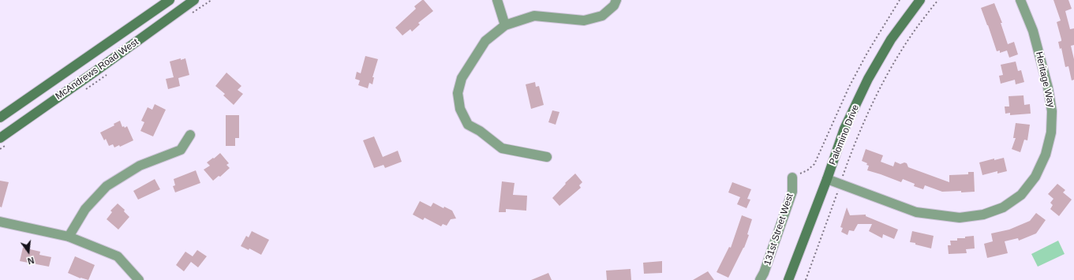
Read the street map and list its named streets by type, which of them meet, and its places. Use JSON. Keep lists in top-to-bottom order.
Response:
{
  "streets": {
    "main road": ["McAndrews Road West", "Palomino Drive"],
    "street": ["Heritage Way", "131st Street West"]
  },
  "crossings": [
    ["Heritage Way", "Palomino Drive"]
  ],
  "north": "bottom"
}
